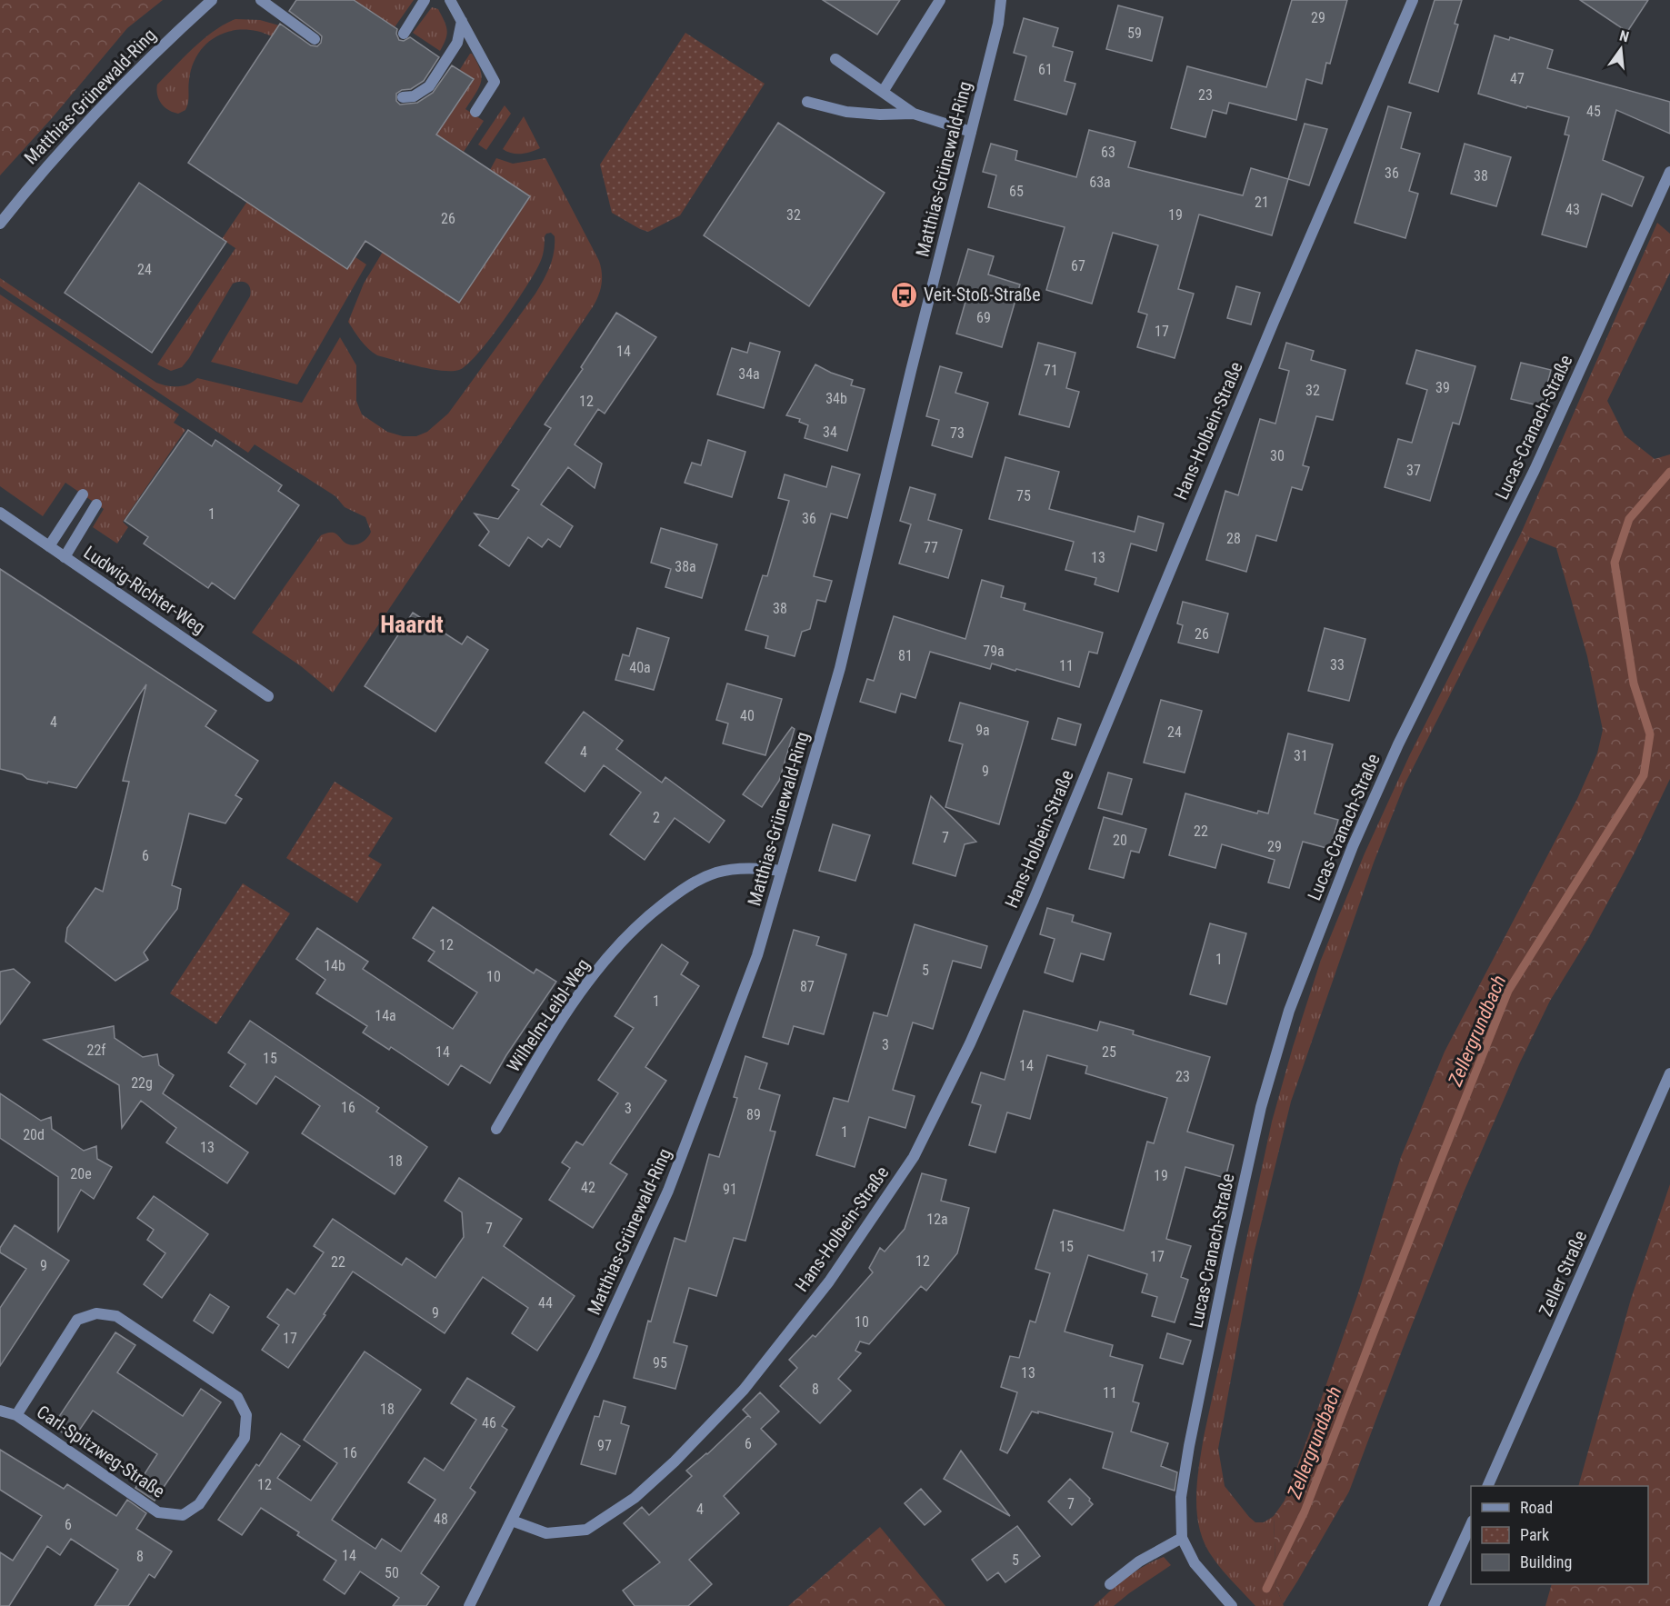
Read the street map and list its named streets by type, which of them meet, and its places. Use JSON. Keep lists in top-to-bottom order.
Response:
{
  "streets": {
    "street": [
      "Matthias-Grünewald-Ring",
      "Lucas-Cranach-Straße",
      "Hans-Holbein-Straße",
      "Ludwig-Richter-Weg",
      "Wilhelm-Leibl-Weg",
      "Zeller Straße",
      "Carl-Spitzweg-Straße"
    ]
  },
  "crossings": [
    ["Matthias-Grünewald-Ring", "Hans-Holbein-Straße"],
    ["Matthias-Grünewald-Ring", "Wilhelm-Leibl-Weg"]
  ],
  "districts": ["Haardt"],
  "water": ["Zellergrundbach"],
  "places": {
    "bus stop": ["Veit-Stoß-Straße"]
  },
  "house_numbers": [
    "29",
    "59",
    "61",
    "47",
    "23",
    "45",
    "63",
    "36",
    "38",
    "63a",
    "65",
    "21",
    "43",
    "32",
    "19",
    "26",
    "67",
    "24",
    "69",
    "17",
    "14",
    "71",
    "34a",
    "39",
    "32",
    "34b",
    "12",
    "34",
    "73",
    "30",
    "37",
    "75",
    "1",
    "36",
    "28",
    "77",
    "13",
    "38a",
    "38",
    "26",
    "79a",
    "81",
    "33",
    "11",
    "40a",
    "40",
    "4",
    "9a",
    "24",
    "4",
    "31",
    "9",
    "2",
    "22",
    "7",
    "20",
    "29",
    "6",
    "12",
    "1",
    "14b",
    "5",
    "10",
    "87",
    "1",
    "14a",
    "3",
    "22f",
    "14",
    "25",
    "15",
    "14",
    "23",
    "22g",
    "16",
    "3",
    "89",
    "1",
    "20d",
    "13",
    "18",
    "20e",
    "19",
    "42",
    "91",
    "12a",
    "7",
    "15",
    "17",
    "12",
    "22",
    "9",
    "44",
    "9",
    "10",
    "17",
    "95",
    "13",
    "8",
    "11",
    "18",
    "46",
    "6",
    "97",
    "16",
    "12",
    "7",
    "4",
    "48",
    "6",
    "14",
    "8",
    "5",
    "50"
  ],
  "legend": ["Road", "Park", "Building"],
  "north": "top"
}
